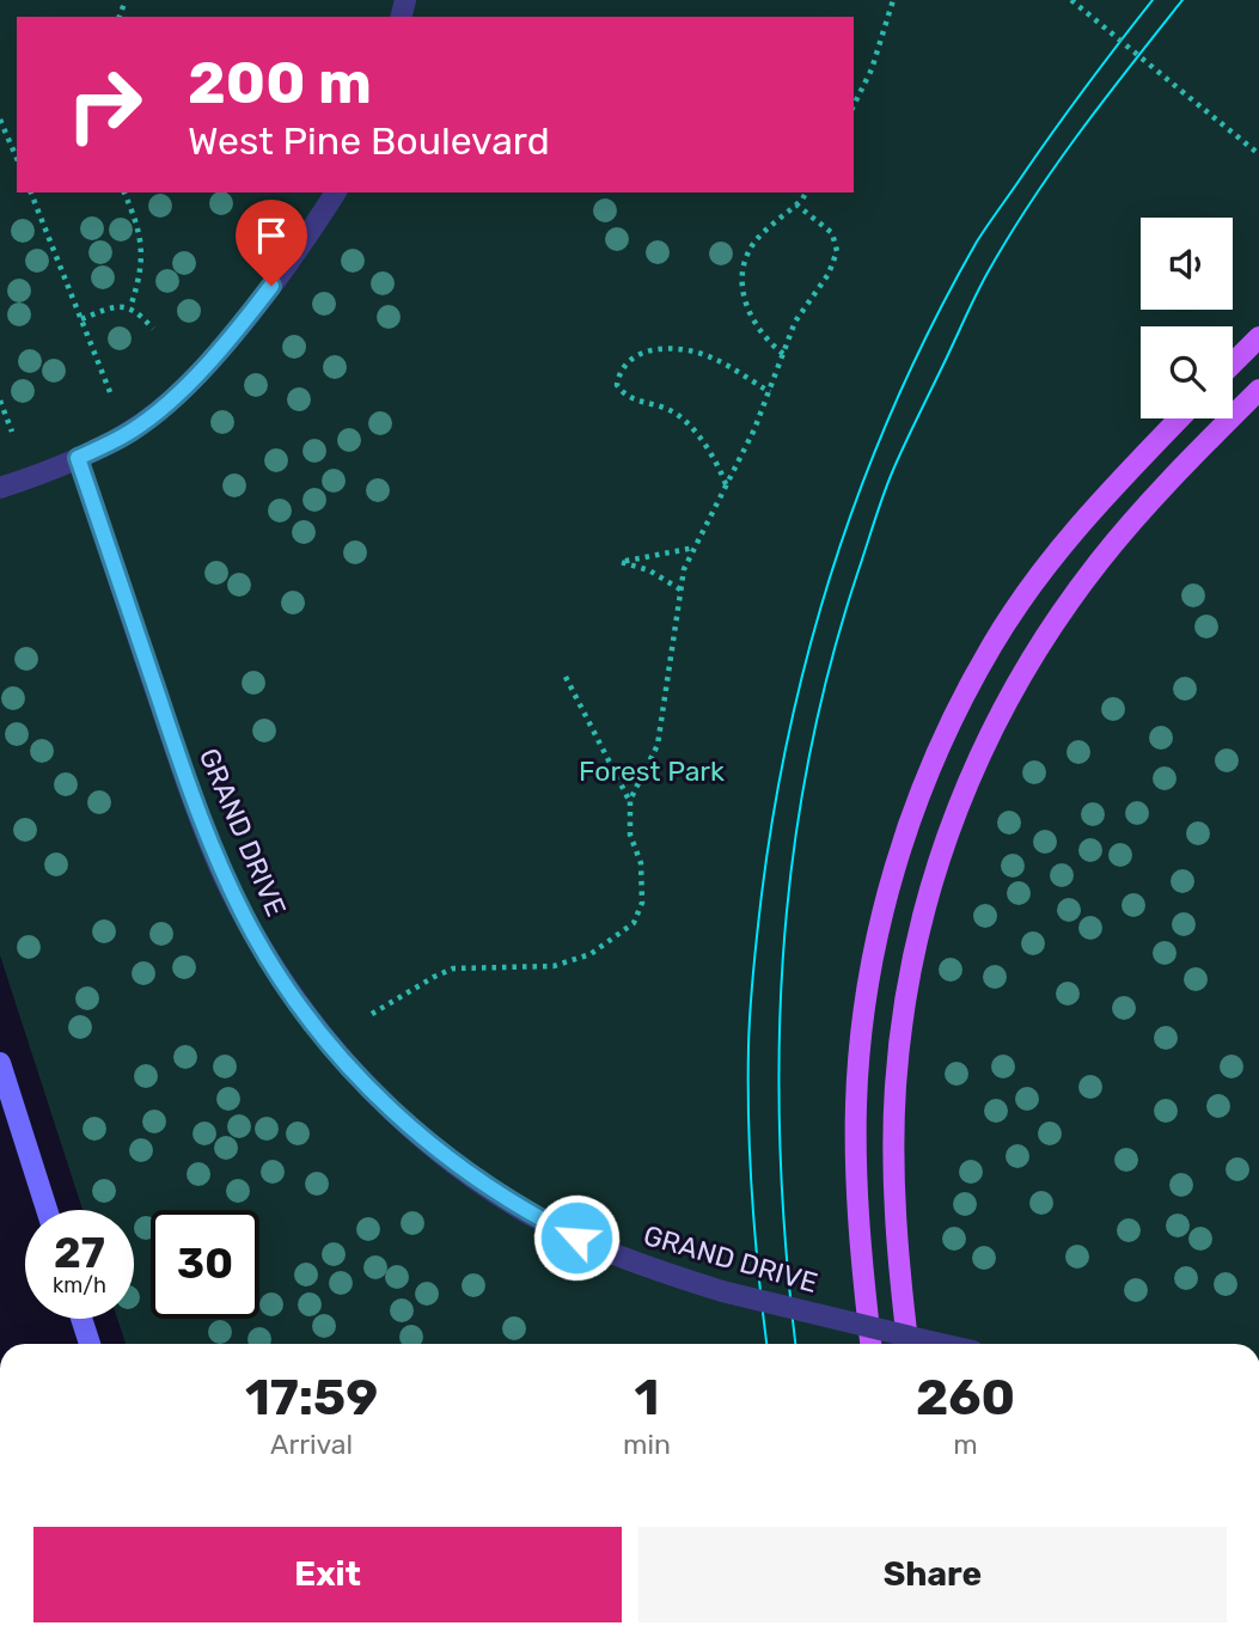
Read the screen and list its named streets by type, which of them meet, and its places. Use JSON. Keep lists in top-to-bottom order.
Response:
{
  "streets": {
    "street": ["GRAND DRIVE"]
  },
  "parks": ["Forest Park"],
  "page": {
    "turn": ["200 m", "West Pine Boulevard"],
    "speed": "27 km/h",
    "limit": "30",
    "eta": [
      "17:59",
      "Arrival",
      "1",
      "min",
      "260",
      "m"
    ],
    "buttons": ["Exit", "Share"]
  }
}
